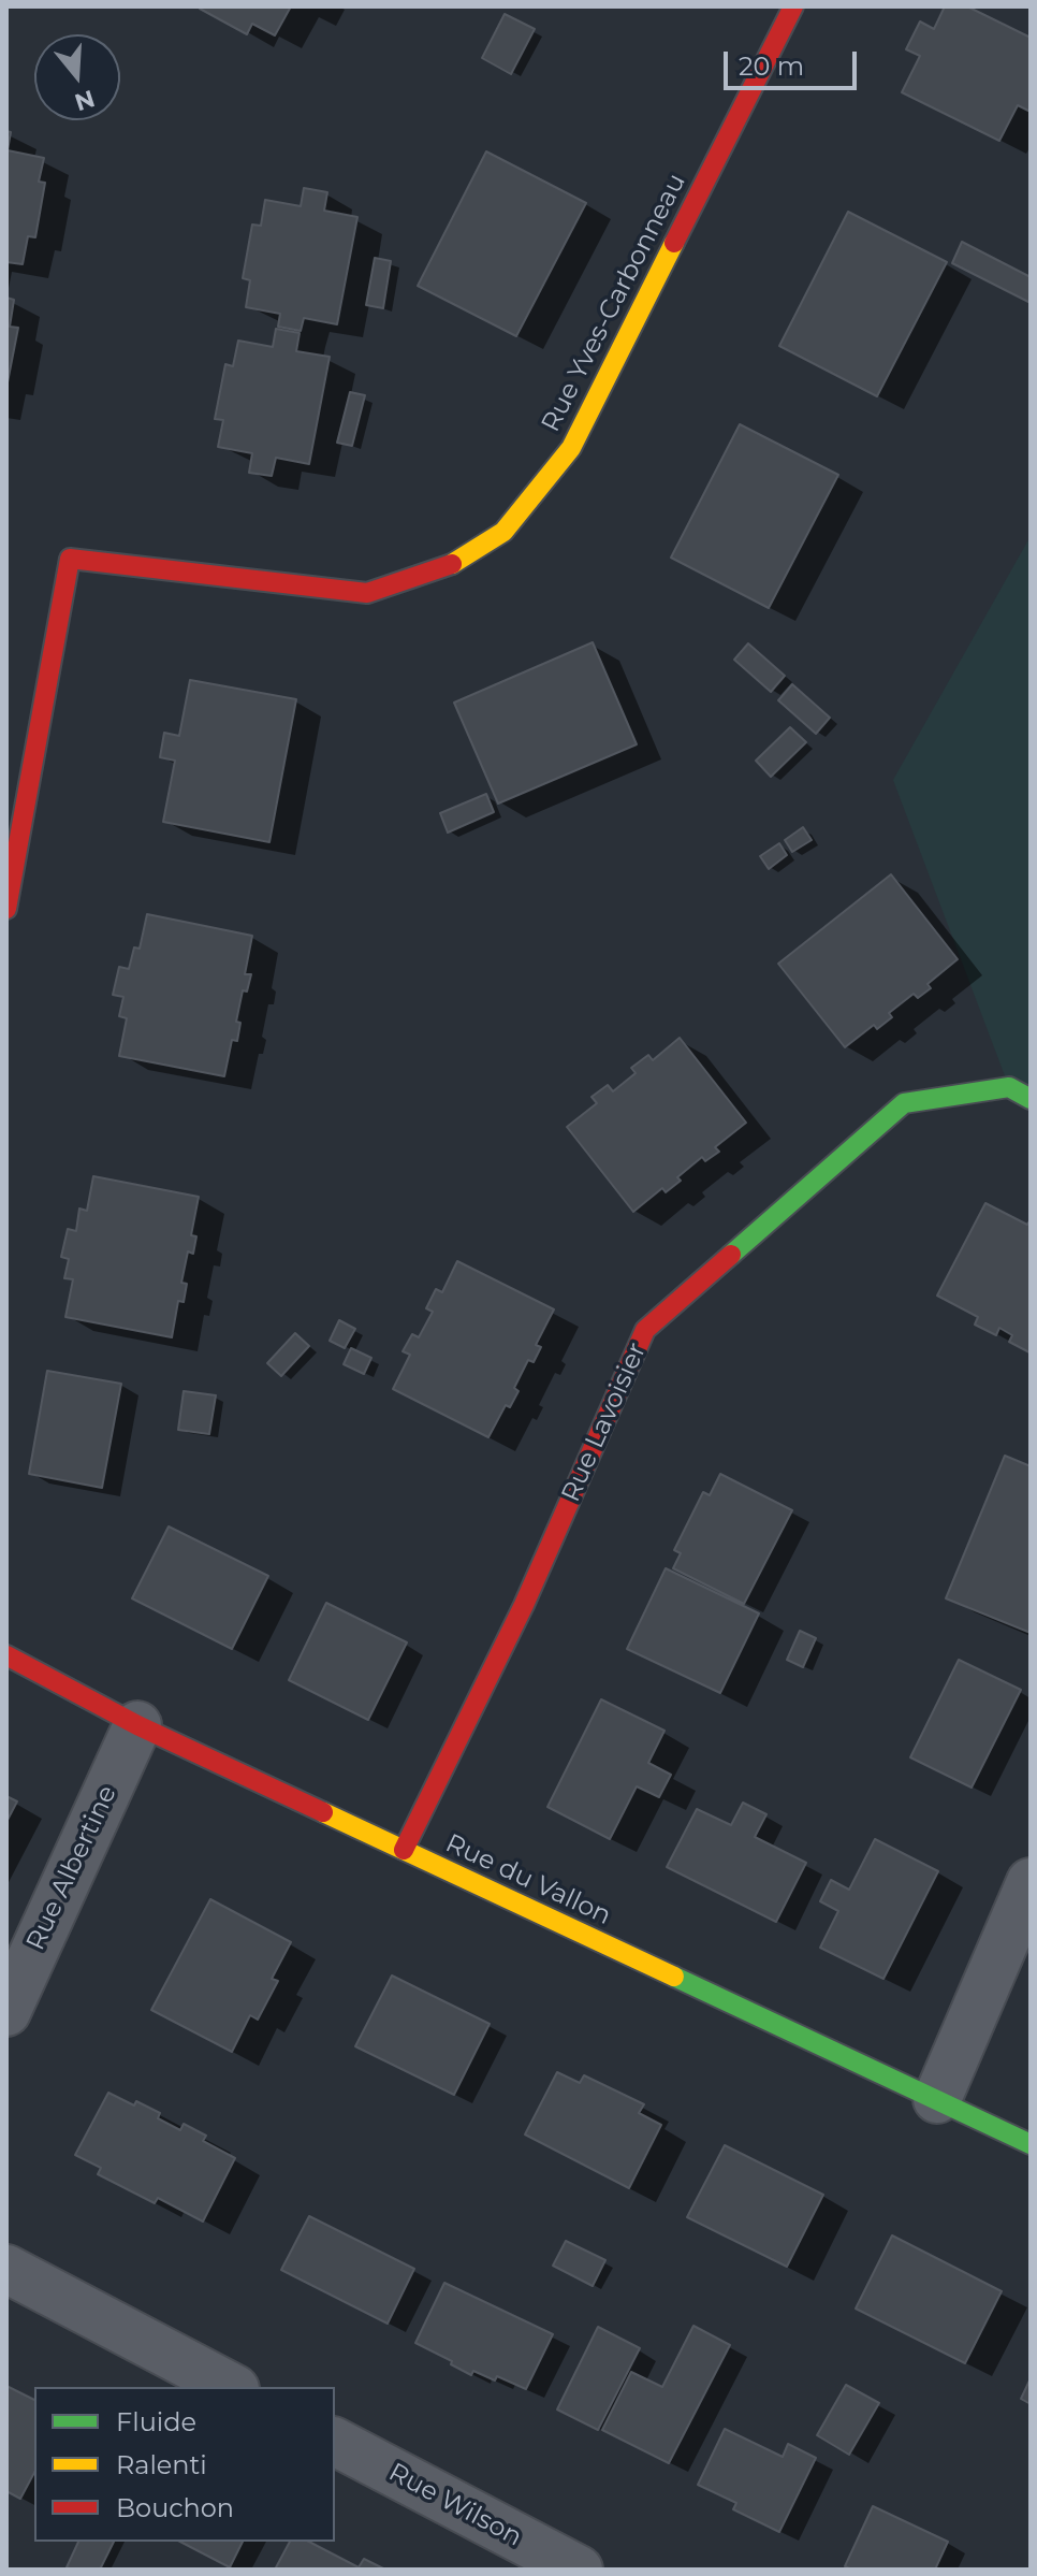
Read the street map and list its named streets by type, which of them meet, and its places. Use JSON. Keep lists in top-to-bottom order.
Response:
{
  "streets": {
    "street": [
      "Rue Yves-Carbonneau",
      "Rue Lavoisier",
      "Rue Albertine",
      "Rue du Vallon",
      "Rue Wilson"
    ]
  },
  "crossings": [
    ["Rue Lavoisier", "Rue du Vallon"],
    ["Rue Albertine", "Rue du Vallon"]
  ],
  "legend": ["Fluide", "Ralenti", "Bouchon"],
  "scale_bar": "20 m",
  "north": "bottom"
}
